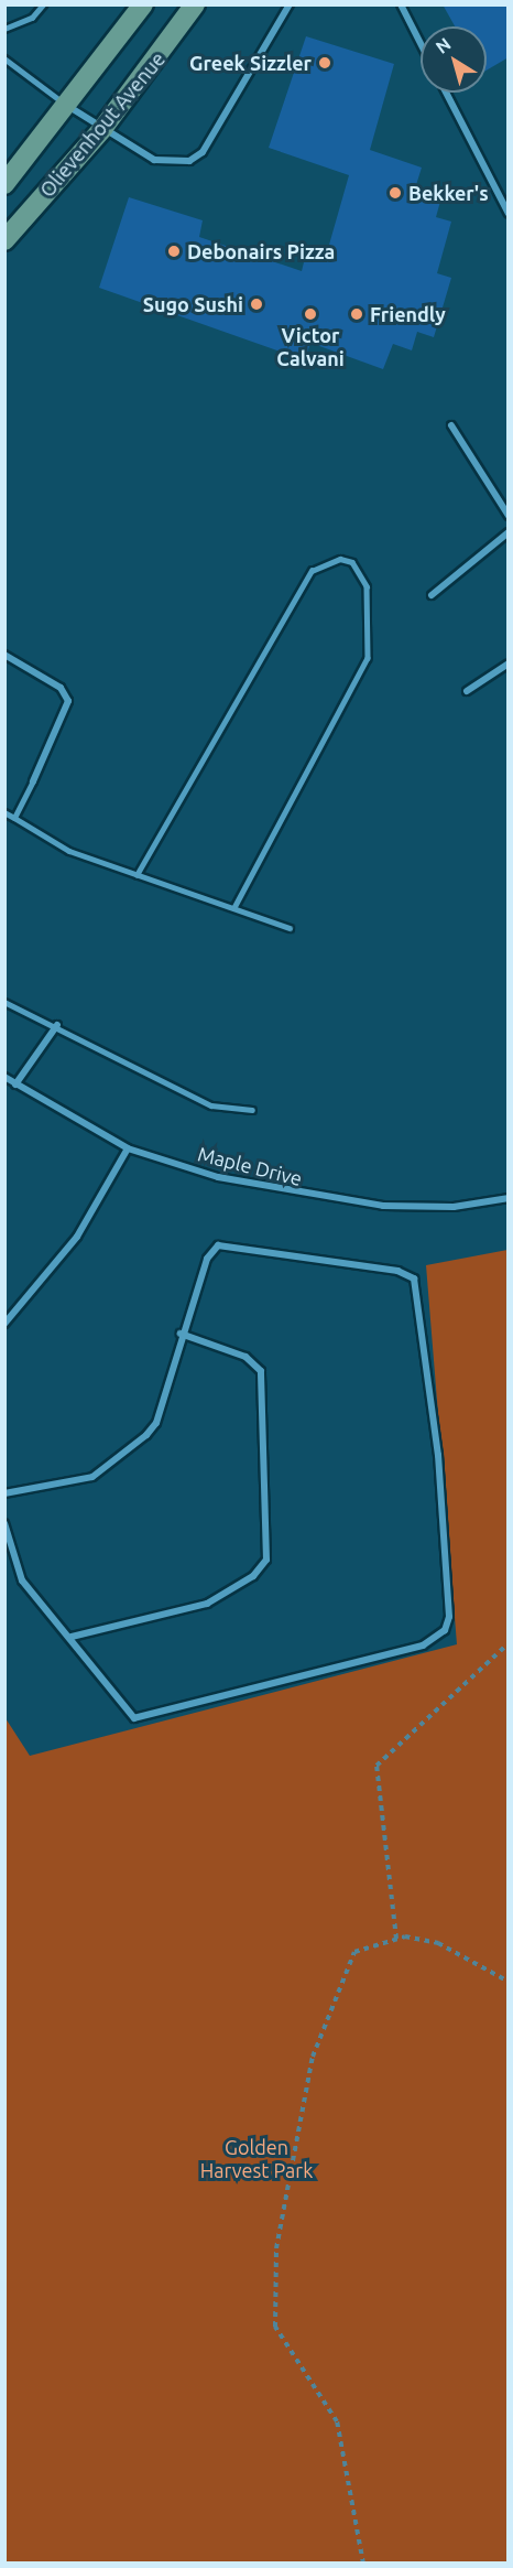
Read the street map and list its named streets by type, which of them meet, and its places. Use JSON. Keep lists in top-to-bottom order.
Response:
{
  "streets": {
    "street": ["Olievenhout Avenue", "Maple Drive"]
  },
  "parks": ["Golden Harvest Park"],
  "places": [
    "Greek Sizzler",
    "Bekker's",
    "Debonairs Pizza",
    "Sugo Sushi",
    "Victor Calvani",
    "Friendly"
  ],
  "north": "top left"
}
